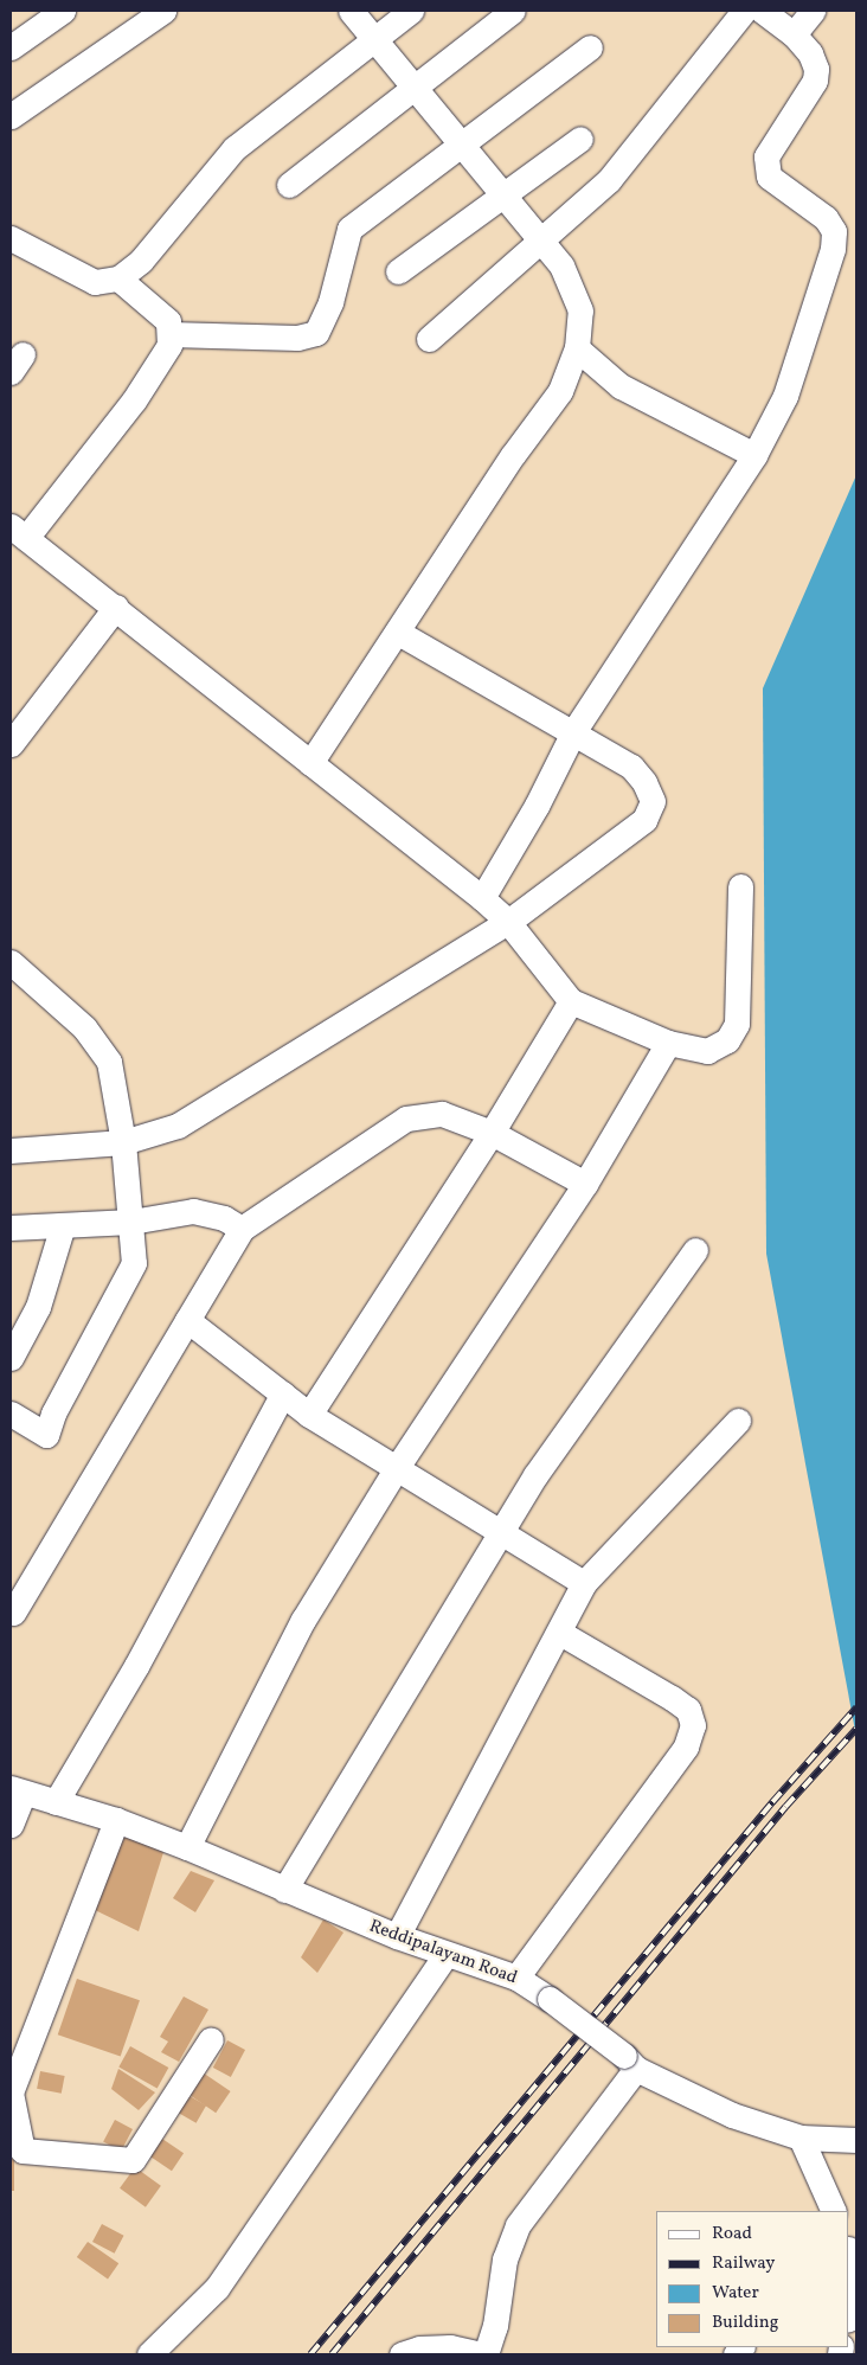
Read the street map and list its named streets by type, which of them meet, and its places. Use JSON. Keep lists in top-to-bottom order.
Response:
{
  "streets": {
    "street": ["Reddipalayam Road"]
  },
  "legend": [
    "Road",
    "Railway",
    "Water",
    "Building"
  ]
}
